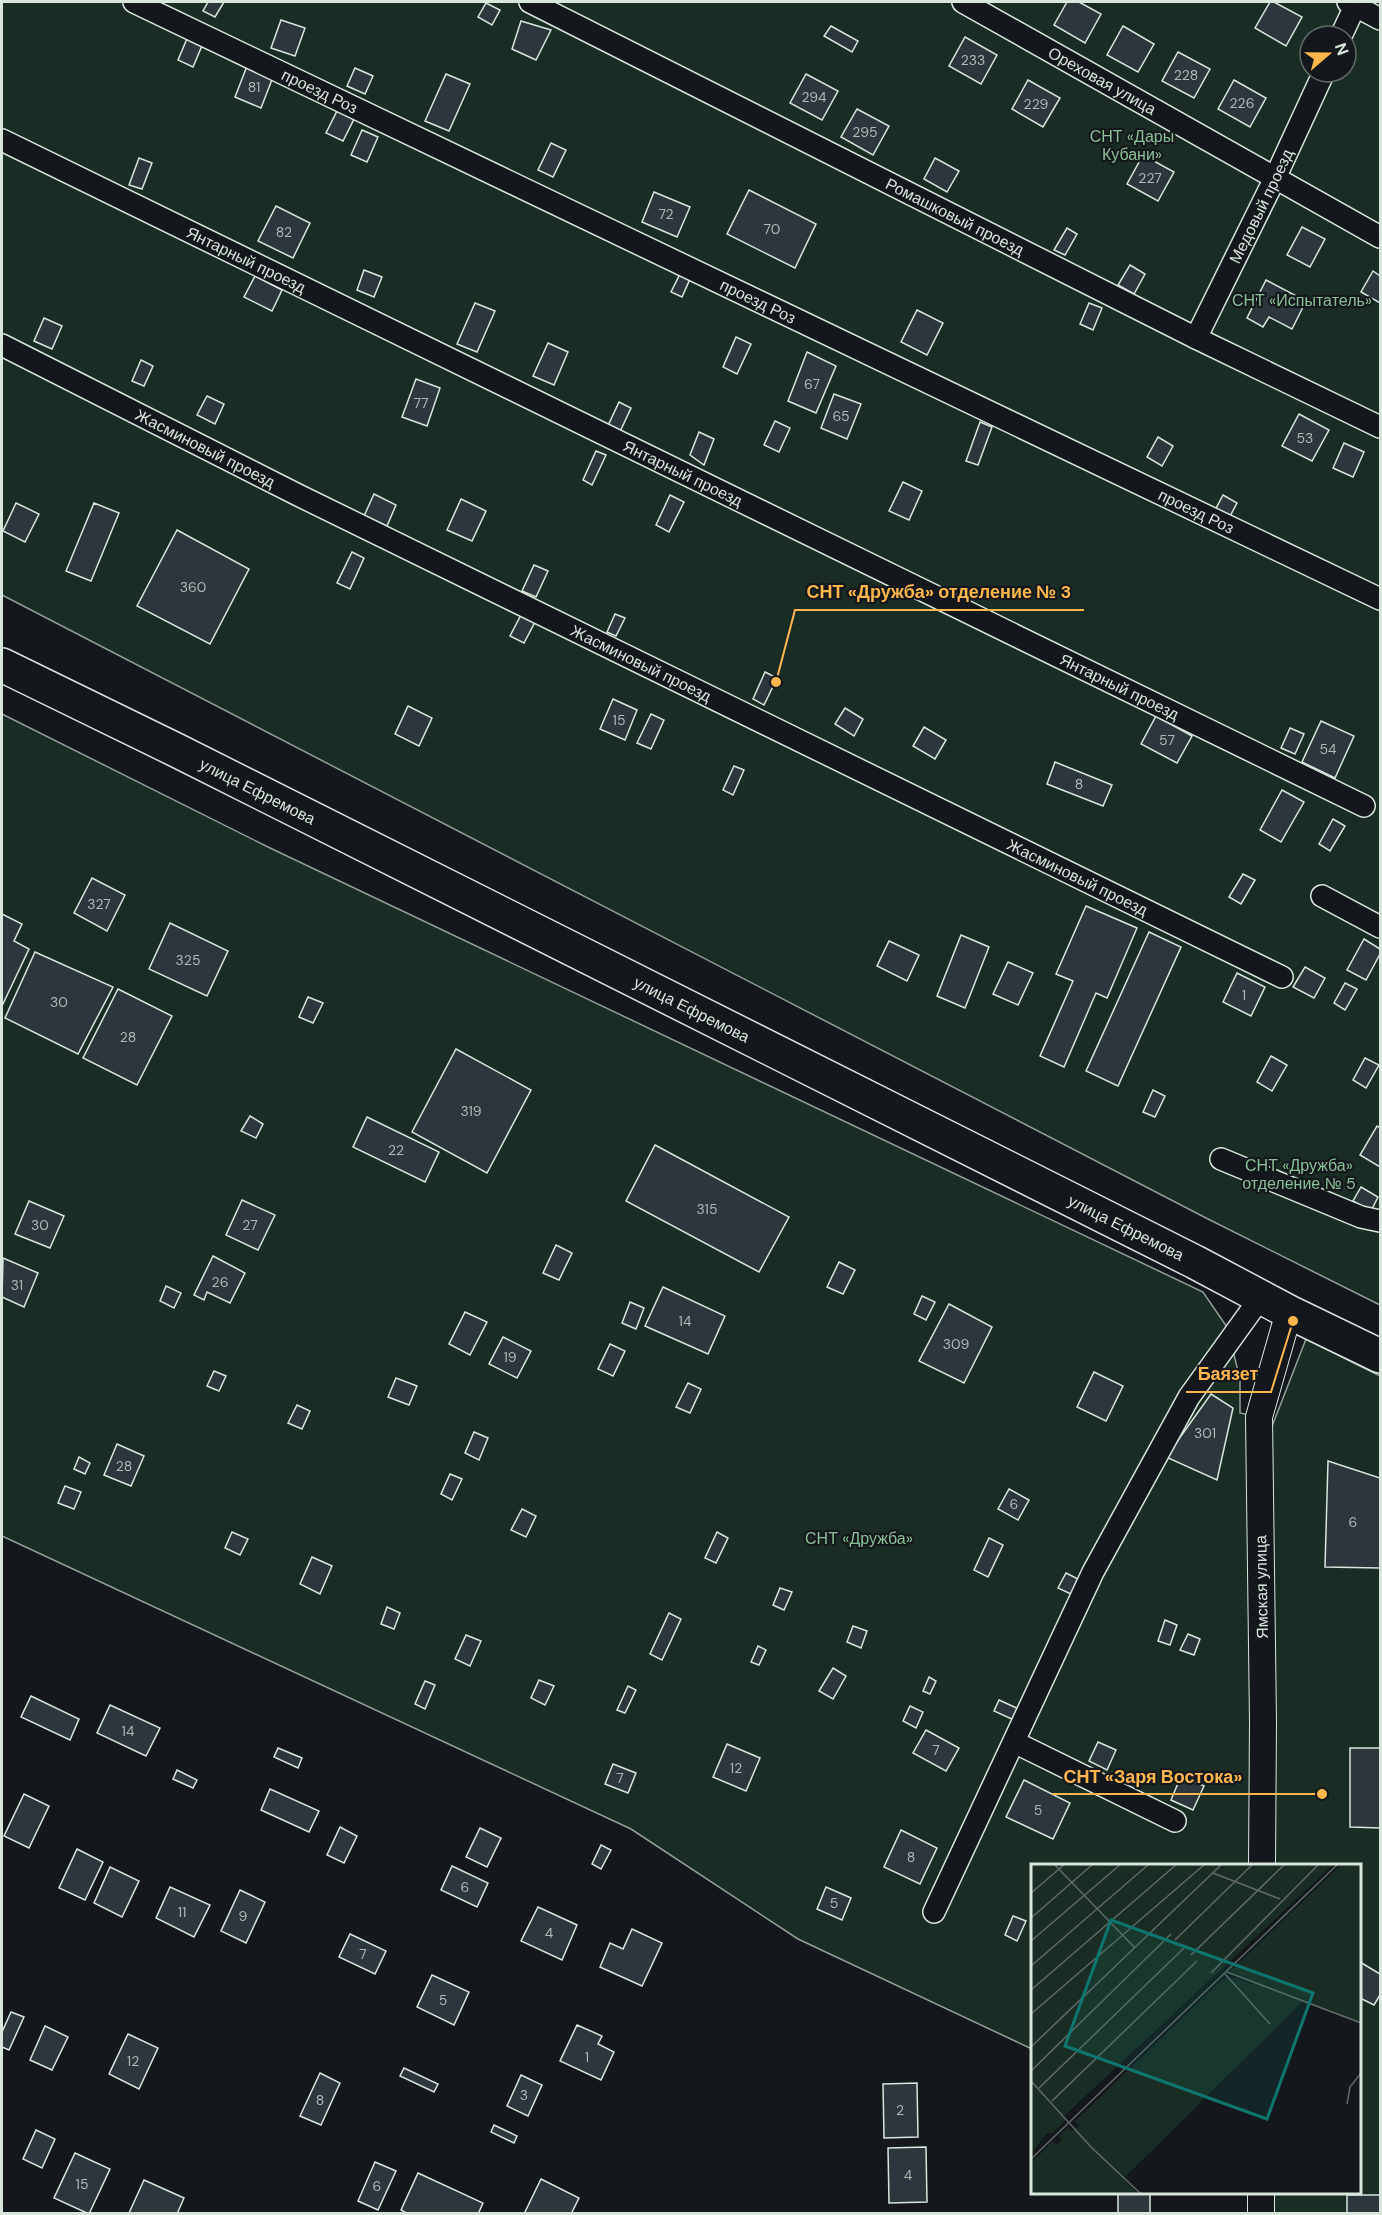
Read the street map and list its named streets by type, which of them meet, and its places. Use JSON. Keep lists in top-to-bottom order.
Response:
{
  "streets": {
    "main road": ["улица Ефремова"],
    "street": [
      "Ореховая улица",
      "проезд Роз",
      "Медовый проезд",
      "Ромашковый проезд",
      "Янтарный проезд",
      "Жасминовый проезд",
      "Ямская улица"
    ]
  },
  "crossings": [
    ["Ореховая улица", "Медовый проезд"],
    ["Медовый проезд", "Ромашковый проезд"],
    ["улица Ефремова", "Ямская улица"]
  ],
  "parks": [
    "СНТ «Дары Кубани»",
    "СНТ «Испытатель»",
    "СНТ «Дружба» отделение № 5",
    "СНТ «Дружба»"
  ],
  "places": ["СНТ «Дружба» отделение № 3", "Баязет", "СНТ «Заря Востока»"],
  "house_numbers": [
    "233",
    "228",
    "81",
    "294",
    "226",
    "229",
    "295",
    "227",
    "72",
    "70",
    "82",
    "67",
    "77",
    "65",
    "53",
    "360",
    "15",
    "57",
    "54",
    "8",
    "327",
    "325",
    "1",
    "30",
    "28",
    "319",
    "22",
    "315",
    "30",
    "27",
    "26",
    "31",
    "14",
    "309",
    "19",
    "301",
    "28",
    "6",
    "6",
    "14",
    "7",
    "12",
    "7",
    "5",
    "8",
    "6",
    "5",
    "11",
    "9",
    "4",
    "7",
    "5",
    "1",
    "12",
    "3",
    "8",
    "2",
    "4",
    "15",
    "6"
  ],
  "north": "right"
}
